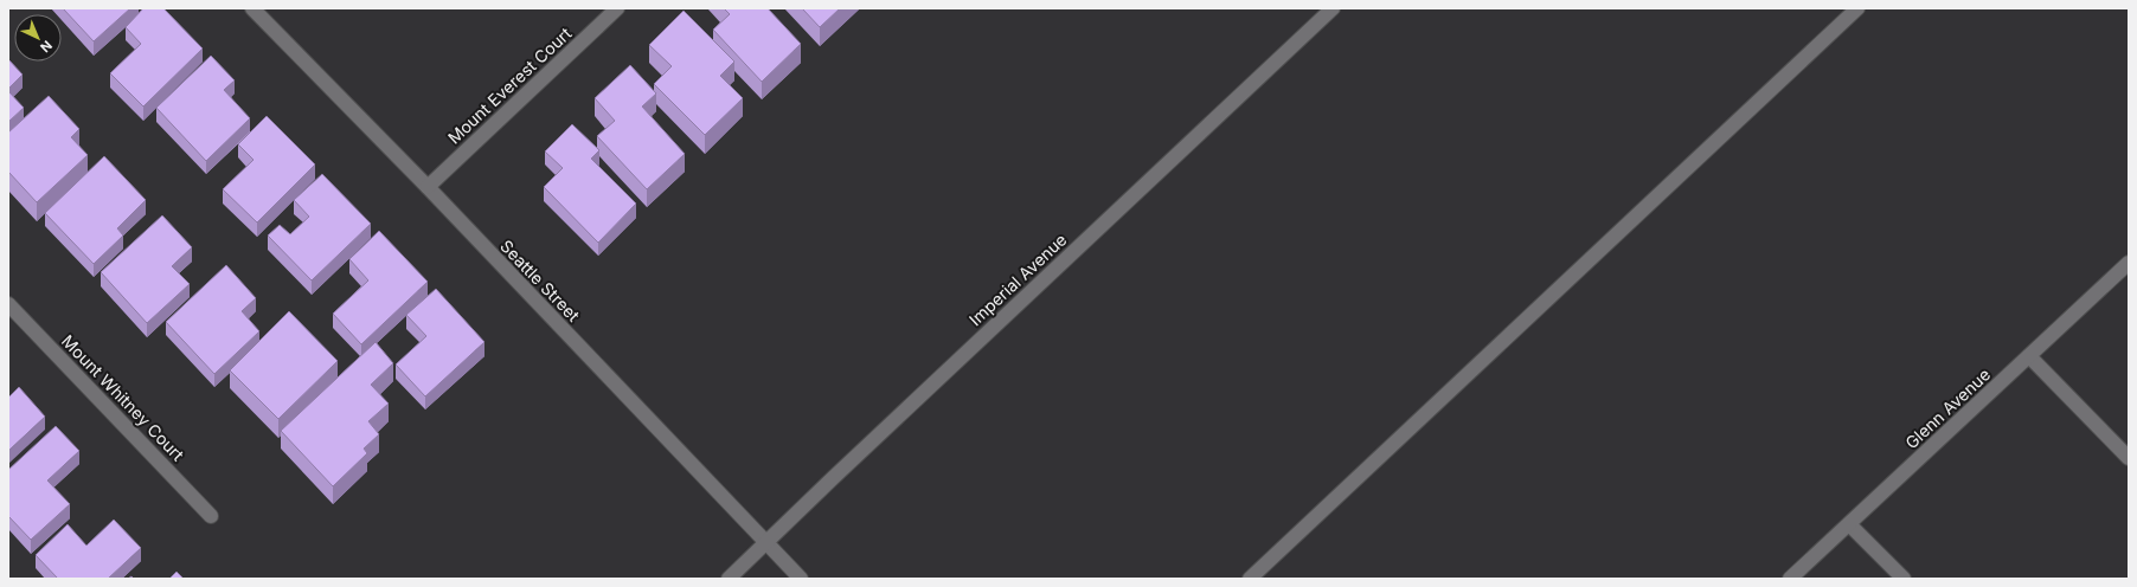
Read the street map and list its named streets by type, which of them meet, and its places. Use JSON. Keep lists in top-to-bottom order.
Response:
{
  "streets": {
    "street": [
      "Mount Everest Court",
      "Imperial Avenue",
      "Seattle Street",
      "Mount Whitney Court",
      "Glenn Avenue"
    ]
  },
  "crossings": [
    ["Mount Everest Court", "Seattle Street"],
    ["Imperial Avenue", "Seattle Street"]
  ],
  "north": "bottom right"
}
